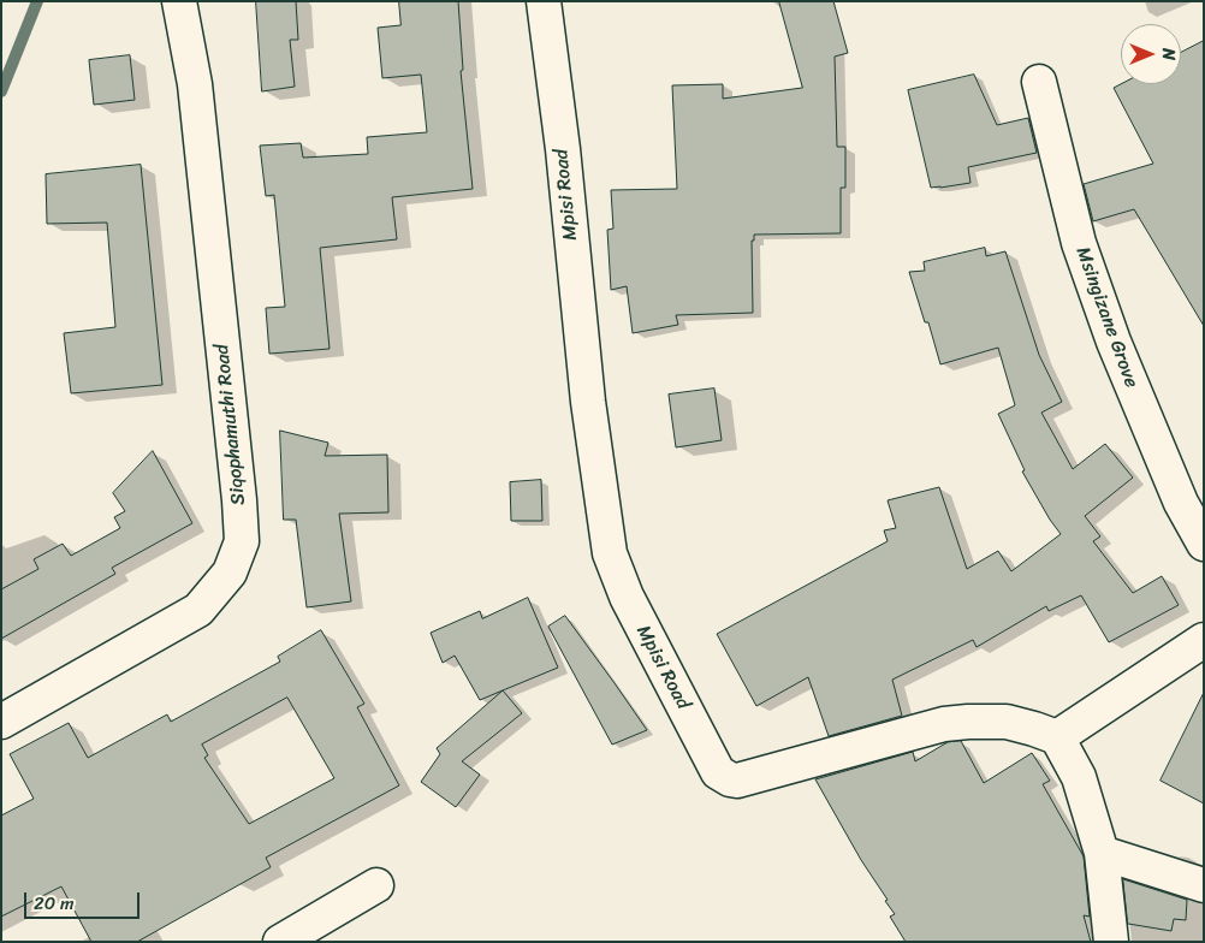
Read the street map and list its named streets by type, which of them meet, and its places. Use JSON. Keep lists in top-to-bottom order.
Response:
{
  "streets": {
    "street": ["Mpisi Road", "Msingizane Grove", "Siqophamuthi Road"]
  },
  "scale_bar": "20 m",
  "north": "right"
}
